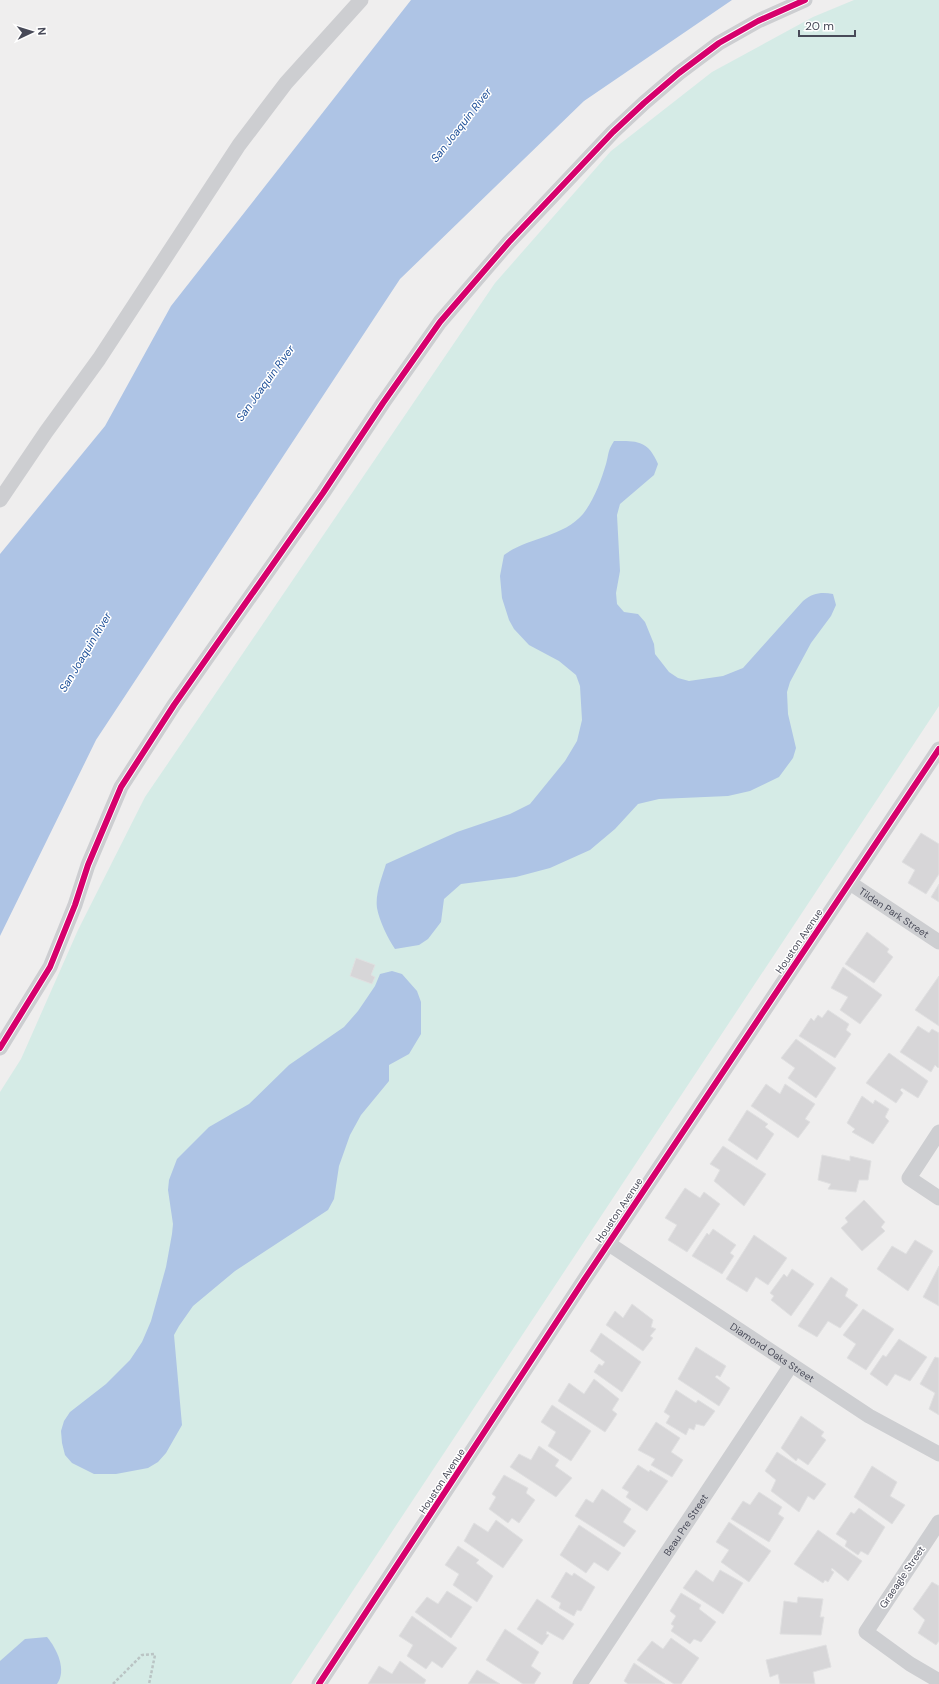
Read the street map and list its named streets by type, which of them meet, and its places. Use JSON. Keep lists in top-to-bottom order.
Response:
{
  "streets": {
    "street": [
      "Tilden Park Street",
      "Houston Avenue",
      "Diamond Oaks Street",
      "Beau Pre Street",
      "Graeagle Street"
    ]
  },
  "crossings": [
    ["Tilden Park Street", "Houston Avenue"],
    ["Houston Avenue", "Diamond Oaks Street"],
    ["Diamond Oaks Street", "Beau Pre Street"]
  ],
  "water": ["San Joaquin River"],
  "scale_bar": "20 m",
  "north": "right"
}
